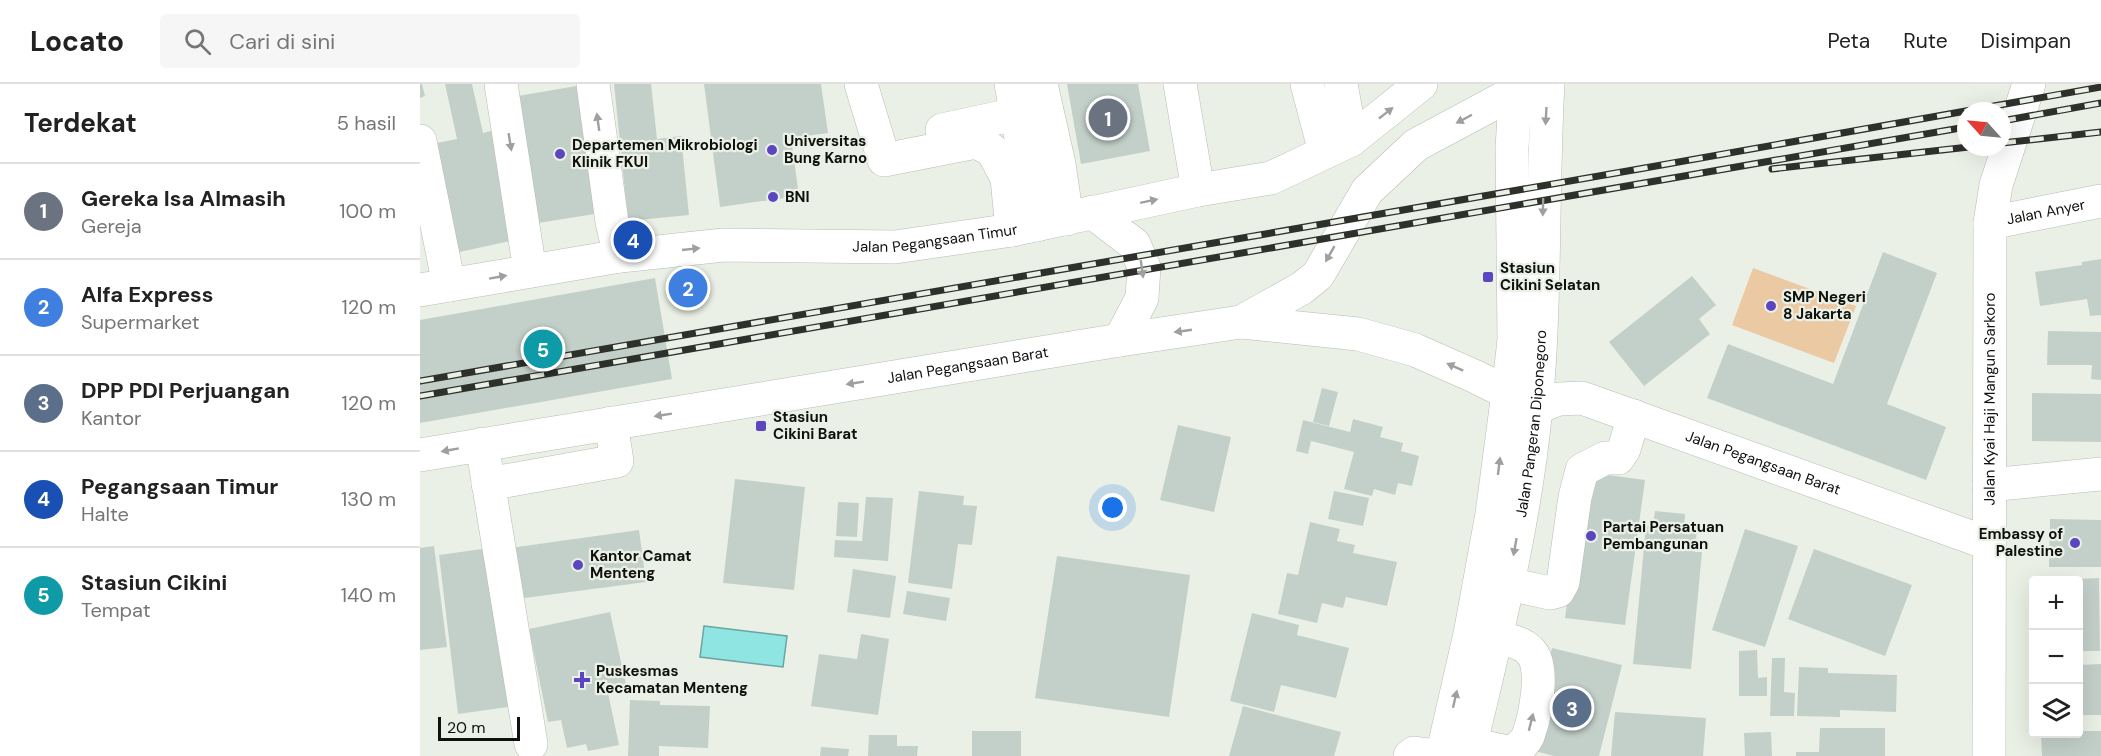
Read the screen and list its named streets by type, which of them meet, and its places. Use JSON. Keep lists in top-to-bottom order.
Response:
{
  "streets": {
    "main road": [
      "Jalan Anyer",
      "Jalan Pegangsaan Timur",
      "Jalan Pegangsaan Barat",
      "Jalan Kyai Haji Mangun Sarkoro",
      "Jalan Pangeran Diponegoro"
    ]
  },
  "crossings": [
    ["Jalan Anyer", "Jalan Kyai Haji Mangun Sarkoro"],
    ["Jalan Pegangsaan Barat", "Jalan Kyai Haji Mangun Sarkoro"],
    ["Jalan Pegangsaan Barat", "Jalan Pangeran Diponegoro"]
  ],
  "one_way": ["Jalan Pegangsaan Timur", "Jalan Pegangsaan Barat"],
  "places": {
    "other": [
      "Universitas Bung Karno",
      "Departemen Mikrobiologi Klinik FKUI",
      "BNI",
      "SMP Negeri 8 Jakarta",
      "Partai Persatuan Pembangunan",
      "Embassy of Palestine",
      "Kantor Camat Menteng"
    ],
    "transit": ["Stasiun Cikini Selatan", "Stasiun Cikini Barat"],
    "health": ["Puskesmas Kecamatan Menteng"]
  },
  "scale_bar": "20 m",
  "north": "top left",
  "page": {
    "header": "Locato",
    "search": "Cari di sini",
    "nav": ["Peta", "Rute", "Disimpan"],
    "heading": ["Terdekat", "5 hasil"],
    "pins": [
      "1",
      "4",
      "2",
      "5",
      "3"
    ],
    "list": [
      {
        "mark": "1",
        "name": "Gereka Isa Almasih",
        "note": "Gereja",
        "value": "100 m"
      },
      {
        "mark": "2",
        "name": "Alfa Express",
        "note": "Supermarket",
        "value": "120 m"
      },
      {
        "mark": "3",
        "name": "DPP PDI Perjuangan",
        "note": "Kantor",
        "value": "120 m"
      },
      {
        "mark": "4",
        "name": "Pegangsaan Timur",
        "note": "Halte",
        "value": "130 m"
      },
      {
        "mark": "5",
        "name": "Stasiun Cikini",
        "note": "Tempat",
        "value": "140 m"
      }
    ],
    "map_buttons": ["+", "−"],
    "scale": "20 m"
  }
}
